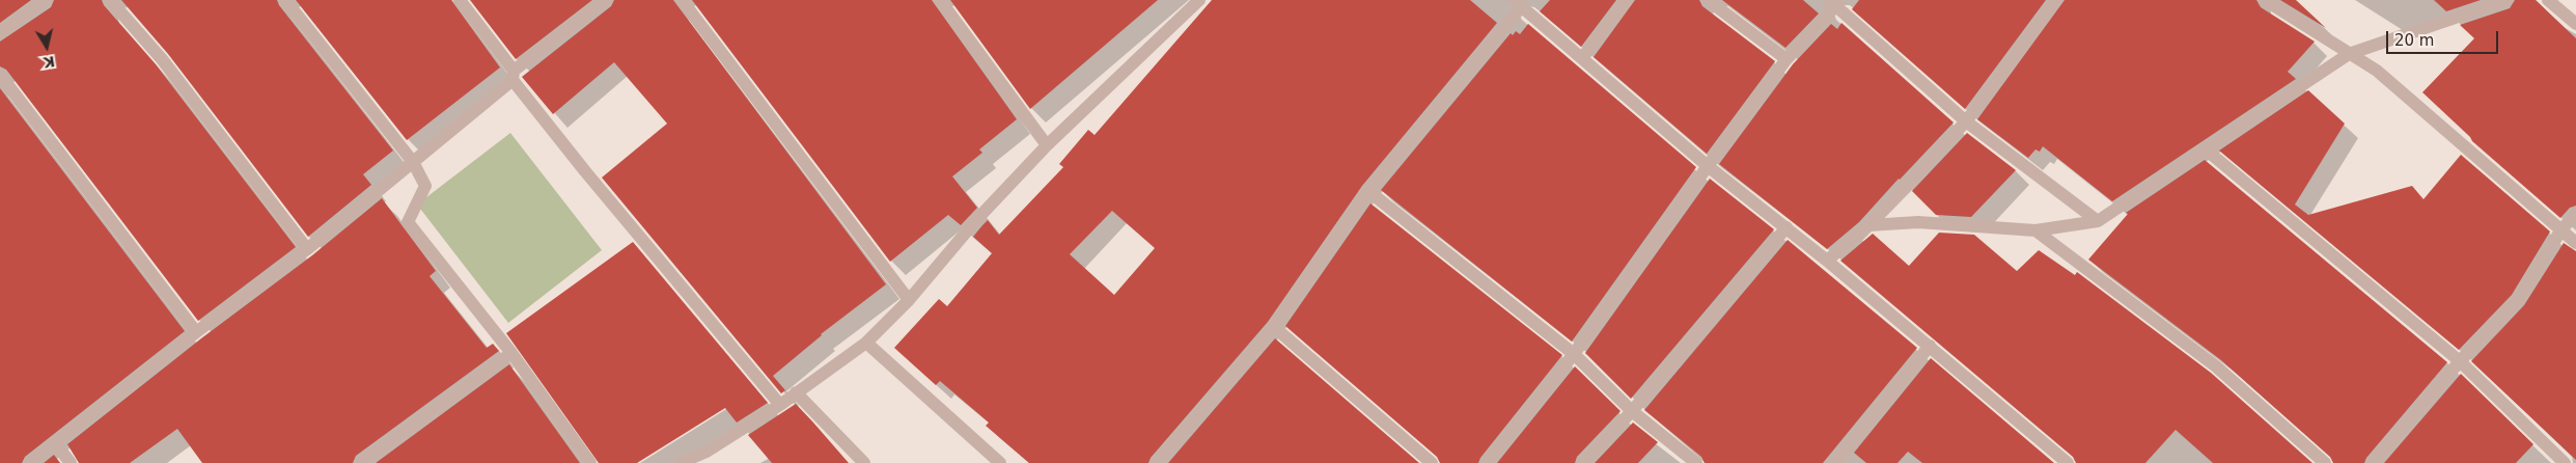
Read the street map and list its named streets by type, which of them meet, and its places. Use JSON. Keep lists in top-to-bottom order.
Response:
{
  "scale_bar": "20 m",
  "north": "bottom"
}
